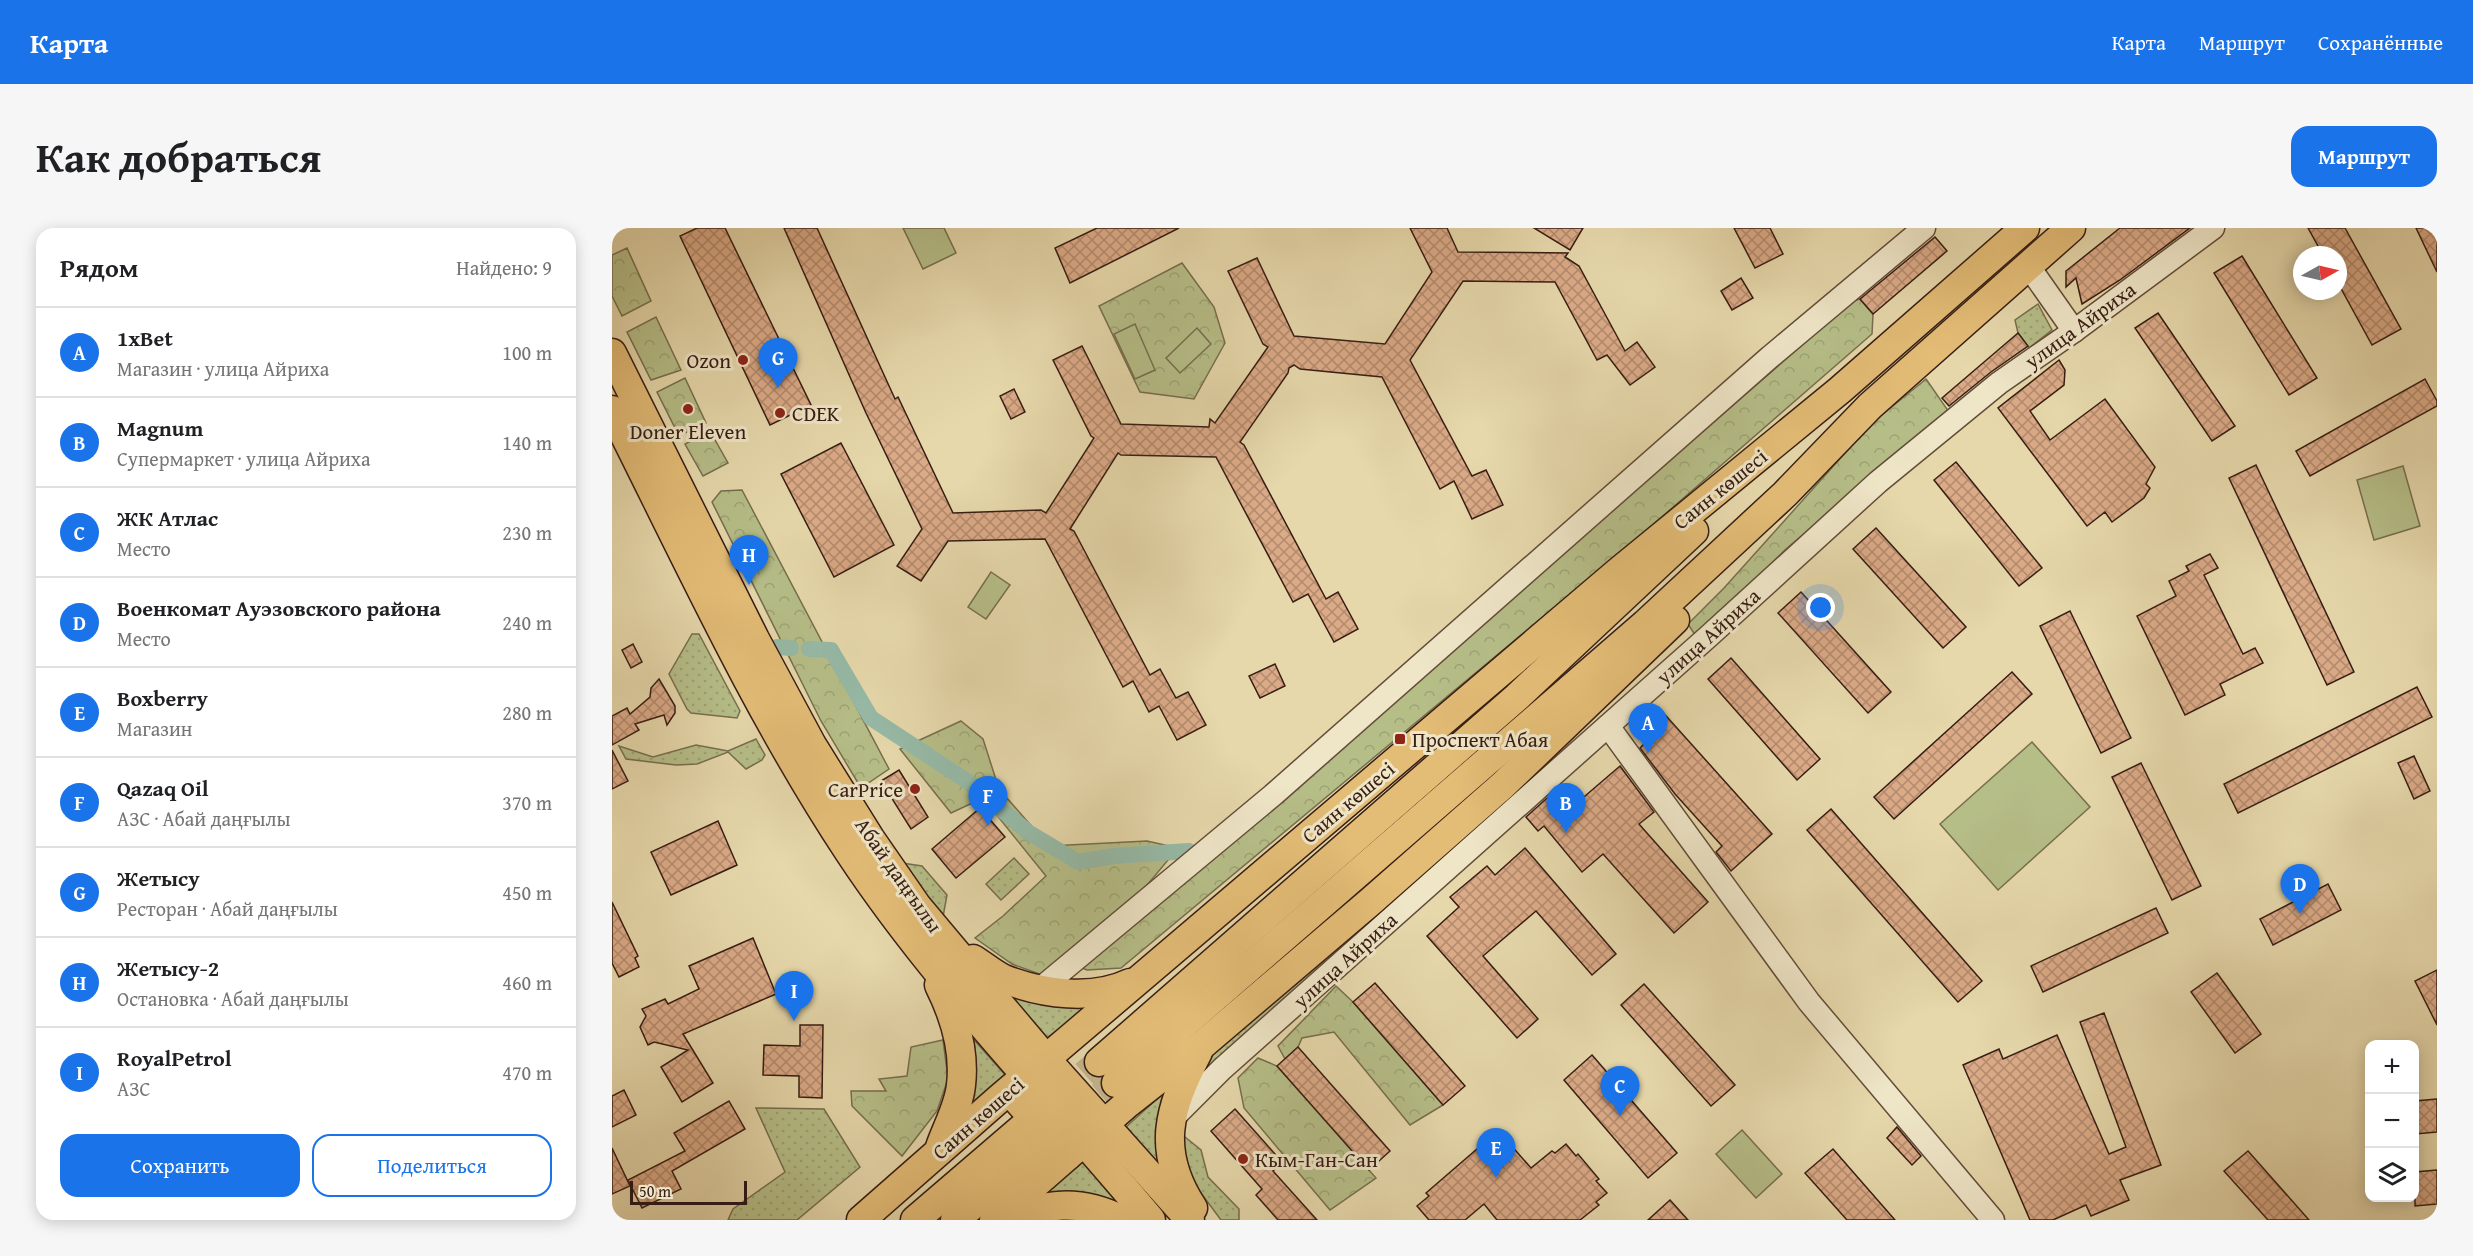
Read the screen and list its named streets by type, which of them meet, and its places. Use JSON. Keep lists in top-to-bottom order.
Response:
{
  "streets": {
    "main road": ["Саин көшесі", "Абай даңғылы"],
    "street": ["улица Айриха"]
  },
  "crossings": [
    ["улица Айриха", "Саин көшесі"],
    ["Саин көшесі", "Абай даңғылы"]
  ],
  "places": {
    "other": [
      "Ozon",
      "Doner Eleven",
      "CDEK",
      "CarPrice",
      "Кым-Ган-Сан"
    ],
    "transit": ["Проспект Абая"]
  },
  "scale_bar": "50 m",
  "north": "right",
  "page": {
    "header": "Карта",
    "nav": ["Карта", "Маршрут", "Сохранённые"],
    "title": "Как добраться",
    "buttons": [
      "Маршрут",
      ["Сохранить", "Поделиться"]
    ],
    "heading": ["Рядом", "Найдено: 9"],
    "list": [
      {
        "mark": "A",
        "name": "1xBet",
        "note": "Магазин · улица Айриха",
        "value": "100 m"
      },
      {
        "mark": "B",
        "name": "Magnum",
        "note": "Супермаркет · улица Айриха",
        "value": "140 m"
      },
      {
        "mark": "C",
        "name": "ЖК Атлас",
        "note": "Место",
        "value": "230 m"
      },
      {
        "mark": "D",
        "name": "Военкомат Ауэзовского района",
        "note": "Место",
        "value": "240 m"
      },
      {
        "mark": "E",
        "name": "Boxberry",
        "note": "Магазин",
        "value": "280 m"
      },
      {
        "mark": "F",
        "name": "Qazaq Oil",
        "note": "АЗС · Абай даңғылы",
        "value": "370 m"
      },
      {
        "mark": "G",
        "name": "Жетысу",
        "note": "Ресторан · Абай даңғылы",
        "value": "450 m"
      },
      {
        "mark": "H",
        "name": "Жетысу-2",
        "note": "Остановка · Абай даңғылы",
        "value": "460 m"
      },
      {
        "mark": "I",
        "name": "RoyalPetrol",
        "note": "АЗС",
        "value": "470 m"
      }
    ],
    "pins": [
      "G",
      "H",
      "A",
      "F",
      "B",
      "D",
      "I",
      "C",
      "E"
    ],
    "map_buttons": ["+", "−"],
    "scale": "50 m"
  }
}
